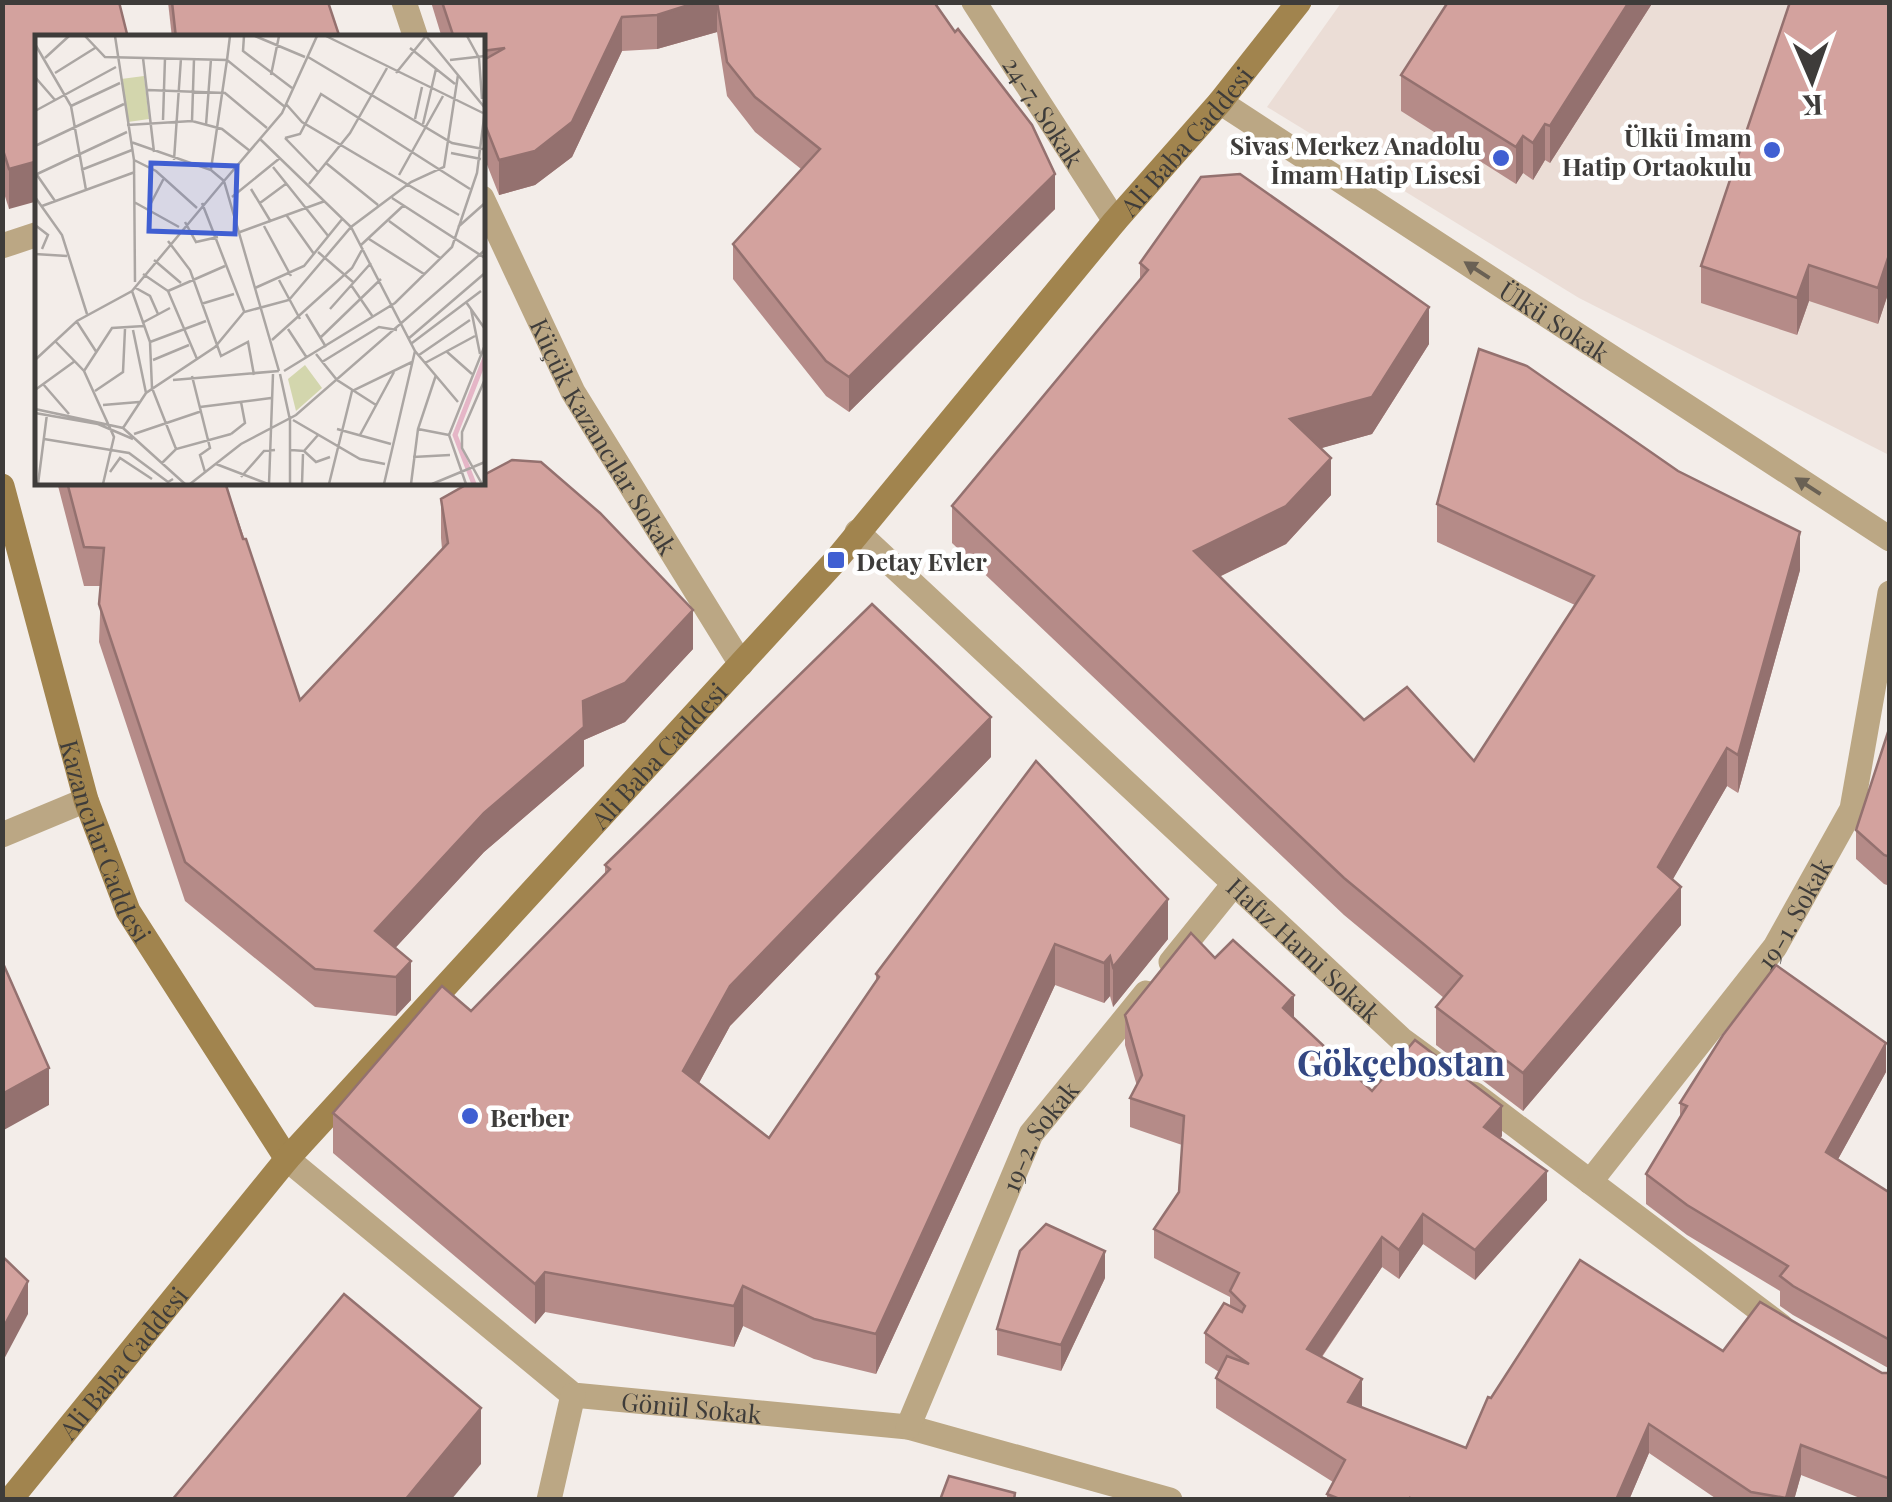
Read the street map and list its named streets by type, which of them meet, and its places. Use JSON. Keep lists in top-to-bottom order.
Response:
{
  "streets": {
    "street": [
      "24-7. Sokak",
      "Ali Baba Caddesi",
      "Ülkü Sokak",
      "Küçük Kazancılar Sokak",
      "Kazancılar Caddesi",
      "19-1. Sokak",
      "Hafız Hami Sokak",
      "19-2. Sokak",
      "Gönül Sokak"
    ]
  },
  "crossings": [
    ["24-7. Sokak", "Ali Baba Caddesi"],
    ["Ali Baba Caddesi", "Ülkü Sokak"],
    ["Ali Baba Caddesi", "Küçük Kazancılar Sokak"],
    ["Ali Baba Caddesi", "Kazancılar Caddesi"],
    ["Ali Baba Caddesi", "Hafız Hami Sokak"],
    ["19-1. Sokak", "Hafız Hami Sokak"],
    ["Hafız Hami Sokak", "19-2. Sokak"],
    ["19-2. Sokak", "Gönül Sokak"]
  ],
  "one_way": ["Ülkü Sokak"],
  "districts": ["Gökçebostan"],
  "places": {
    "other": ["Ülkü İmam Hatip Ortaokulu", "Sivas Merkez Anadolu İmam Hatip Lisesi", "Berber"],
    "transit": ["Detay Evler"]
  },
  "north": "bottom"
}
